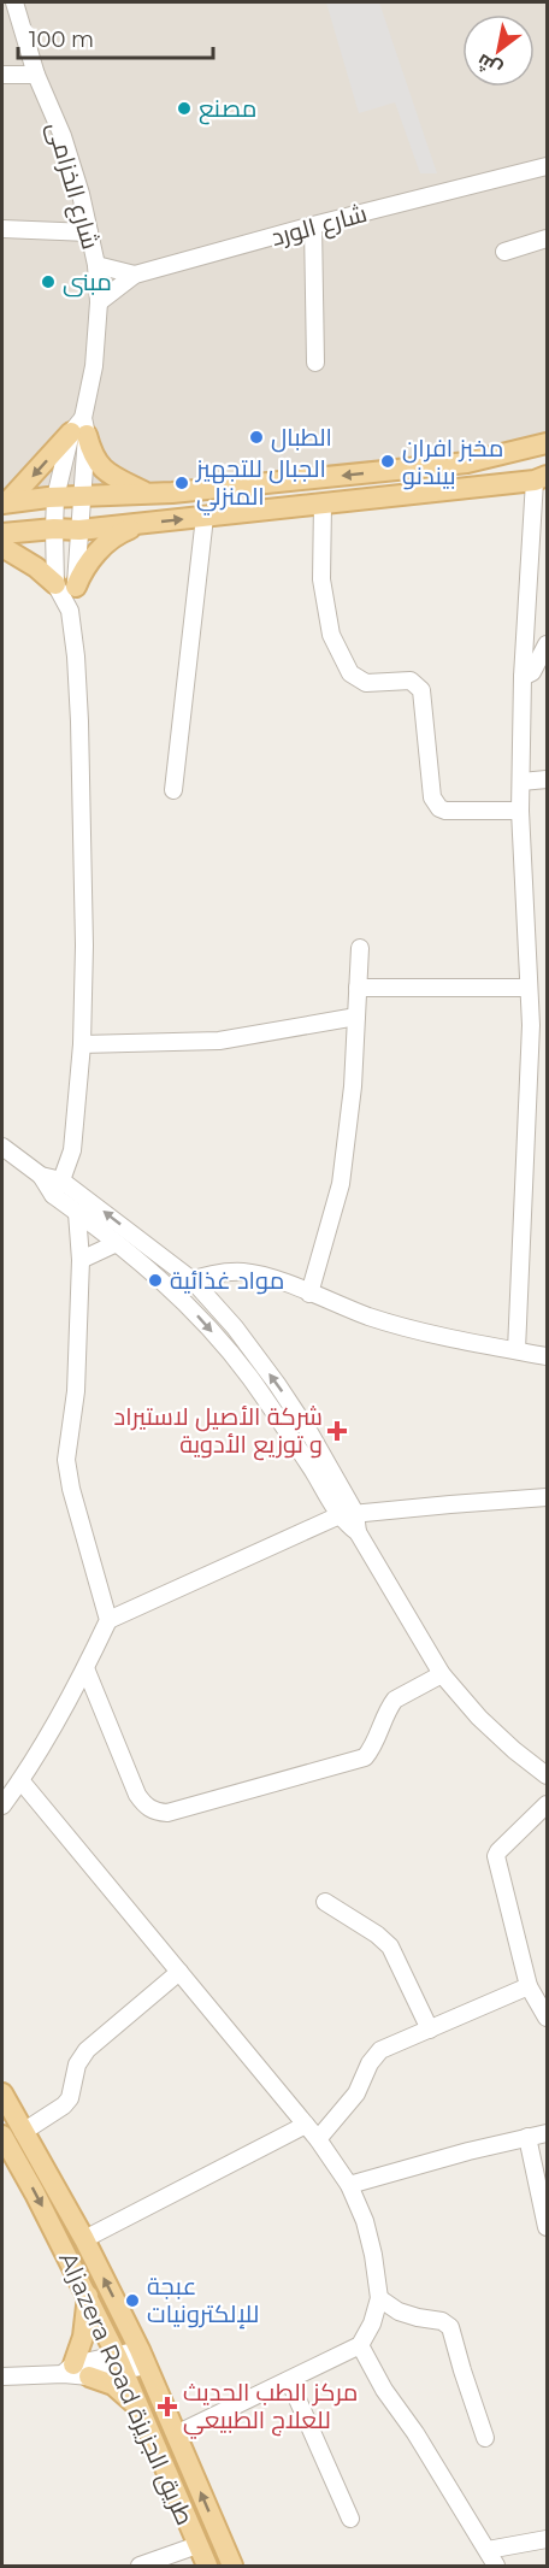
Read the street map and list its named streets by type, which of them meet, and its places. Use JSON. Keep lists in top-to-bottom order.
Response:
{
  "streets": {
    "main road": ["Aljazera Road طريق الجزيزة"],
    "street": ["شارع الخزامى", "شارع الورد"]
  },
  "crossings": [
    ["شارع الخزامى", "شارع الورد"]
  ],
  "places": {
    "other": [
      "مصنع",
      "مبنى",
      "الطبال",
      "مخبز افران بيندنو",
      "الجبال للتجهيز المنزلي",
      "مواد غذائية",
      "عبجة للإلكترونيات"
    ],
    "health": ["شركة الأصيل لاستيراد و توزيع الأدوية", "مركز الطب الحديث للعلاج الطبيعي"]
  },
  "scale_bar": "100 m",
  "north": "bottom left"
}
